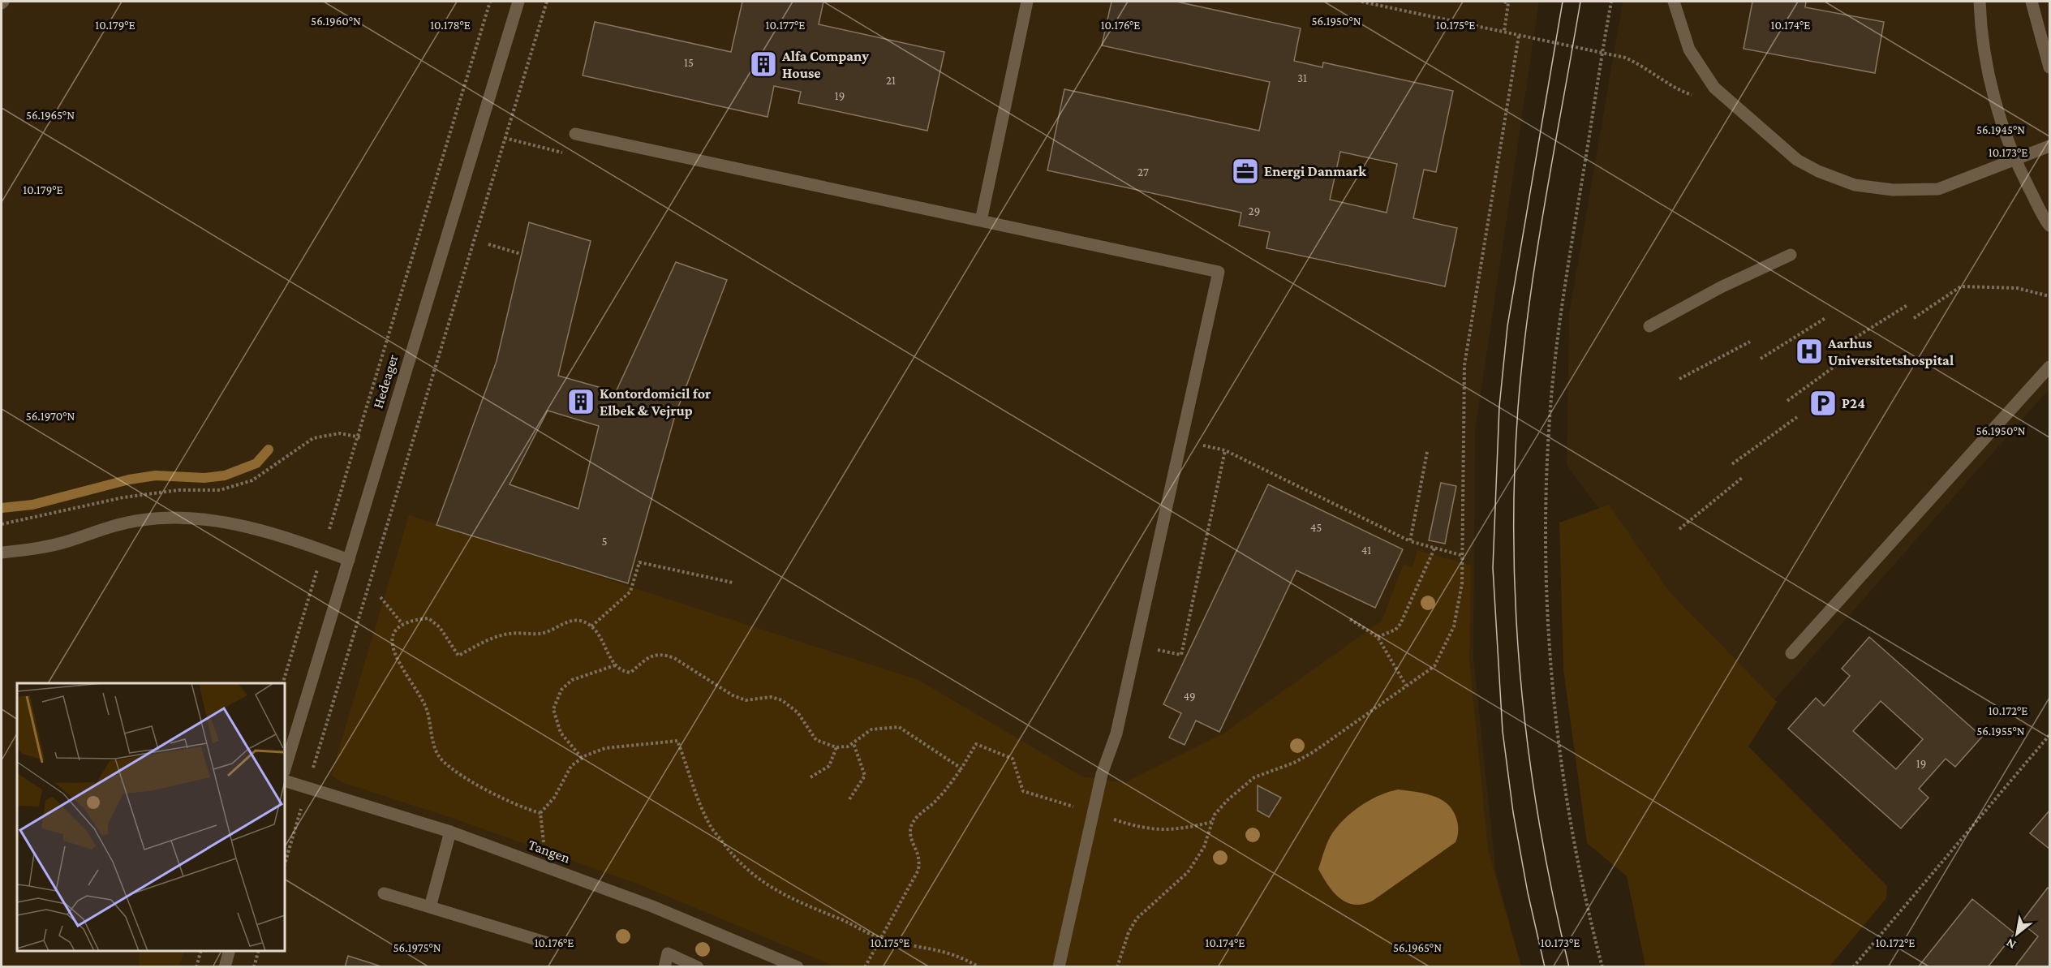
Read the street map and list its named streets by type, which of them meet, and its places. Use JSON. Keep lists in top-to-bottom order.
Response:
{
  "streets": {
    "street": ["Hedeager", "Tangen"]
  },
  "places": {
    "building": ["Alfa Company House", "Kontordomicil for Elbek & Vejrup"],
    "office": ["Energi Danmark"],
    "hospital": ["Aarhus Universitetshospital"],
    "parking": ["P24"]
  },
  "house_numbers": [
    "15",
    "31",
    "21",
    "19",
    "27",
    "29",
    "45",
    "5",
    "41",
    "49",
    "19"
  ],
  "north": "bottom left",
  "coordinates": [
    "56.1960°N",
    "56.1950°N",
    "10.179°E",
    "10.178°E",
    "10.177°E",
    "10.176°E",
    "10.175°E",
    "10.174°E",
    "56.1965°N",
    "56.1945°N",
    "10.173°E",
    "56.1970°N",
    "10.172°E",
    "56.1955°N",
    "56.1975°N"
  ]
}
